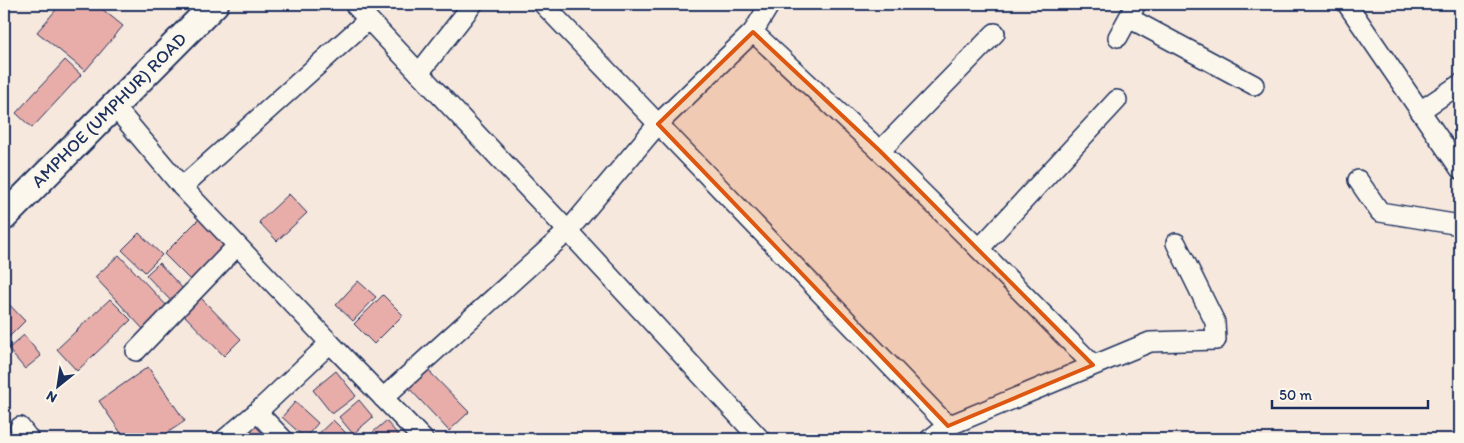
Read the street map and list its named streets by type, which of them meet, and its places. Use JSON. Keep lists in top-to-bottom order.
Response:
{
  "streets": {
    "street": ["AMPHOE (UMPHUR) ROAD"]
  },
  "scale_bar": "50 m",
  "north": "bottom left"
}
